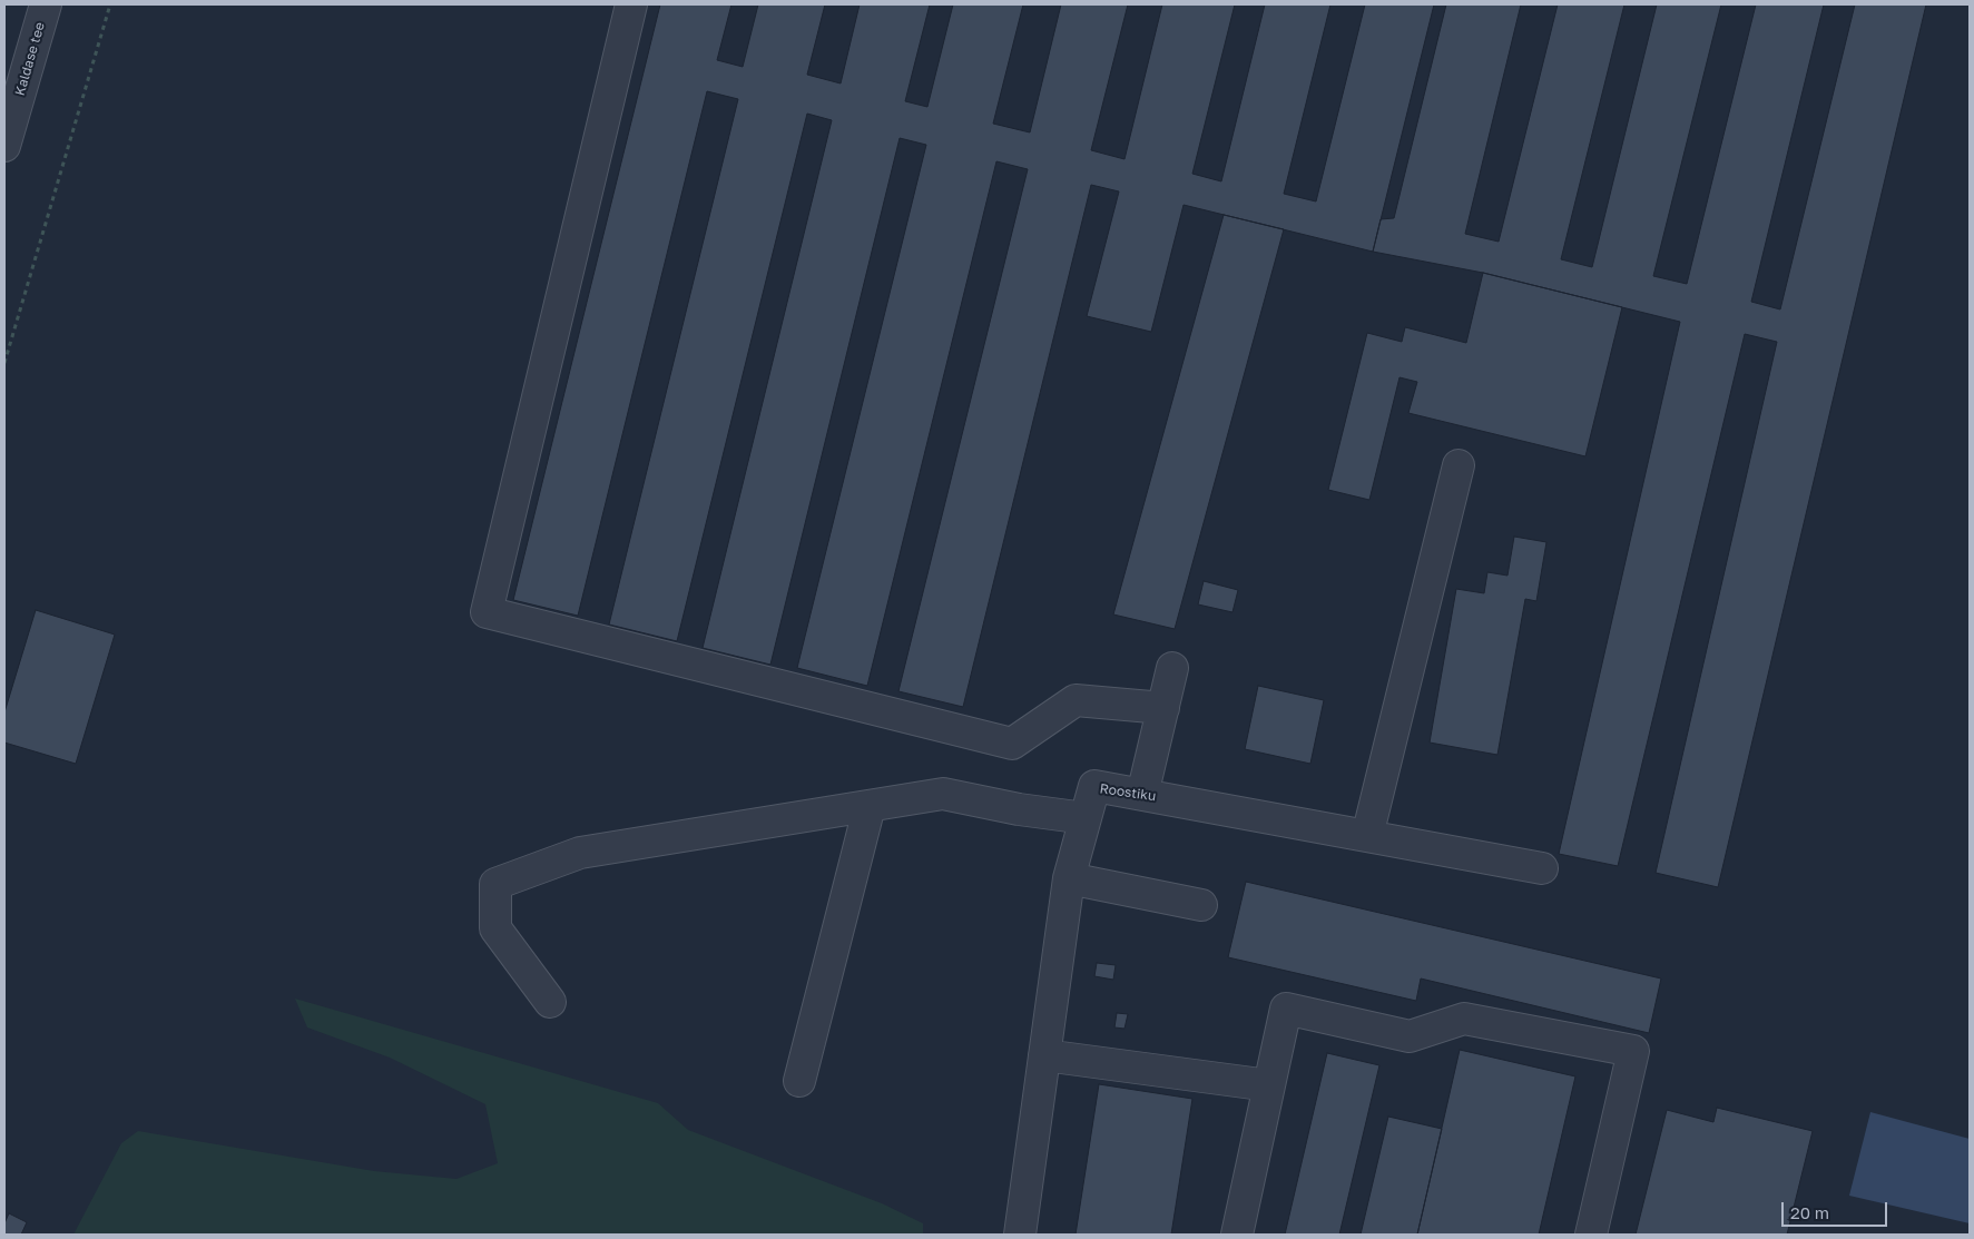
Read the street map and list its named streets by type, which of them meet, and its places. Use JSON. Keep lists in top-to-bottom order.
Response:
{
  "streets": {
    "street": ["Kaldase tee", "Roostiku"]
  },
  "scale_bar": "20 m"
}
